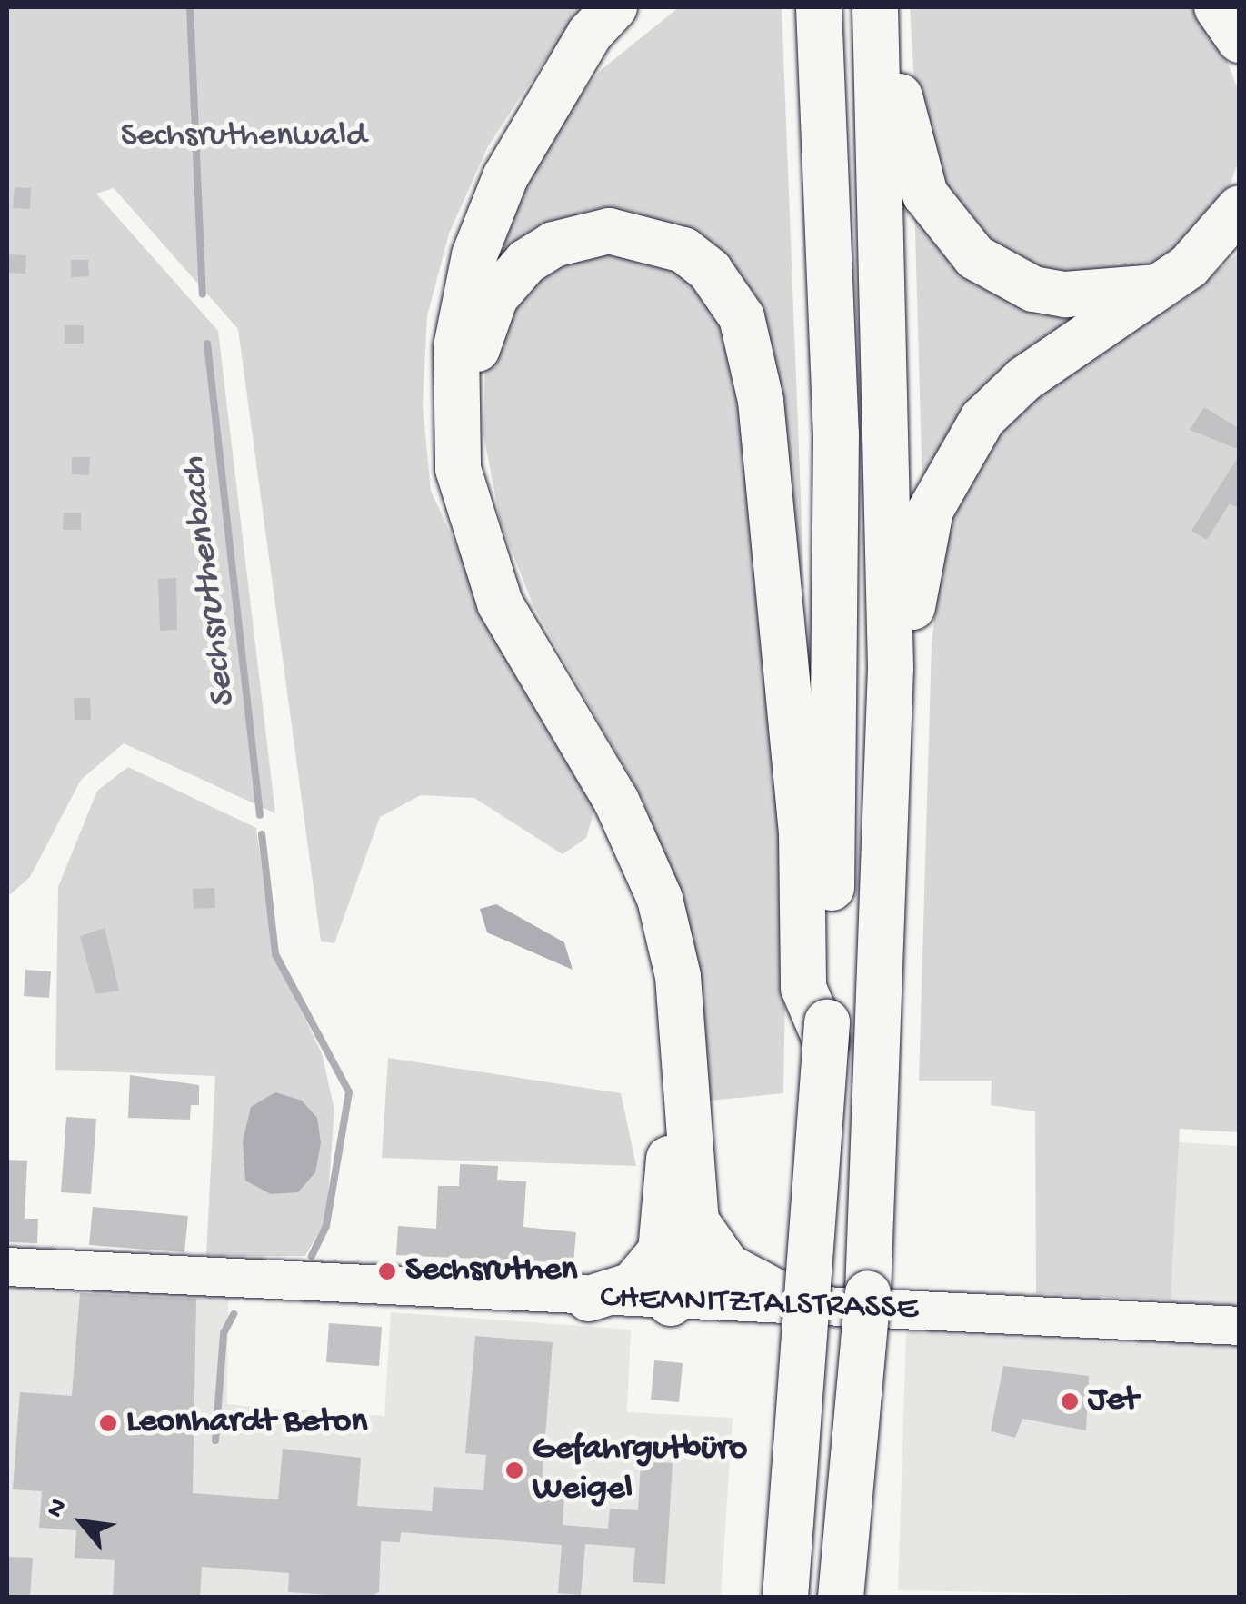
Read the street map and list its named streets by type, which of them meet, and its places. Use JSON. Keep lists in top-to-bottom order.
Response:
{
  "streets": {
    "main road": ["CHEMNITZTALSTRASSE"]
  },
  "water": ["Sechsruthenbach"],
  "parks": ["Sechsruthenwald"],
  "places": [
    "Sechsruthen",
    "Jet",
    "Leonhardt Beton",
    "Gefahrgutbüro Weigel"
  ],
  "north": "top left"
}
